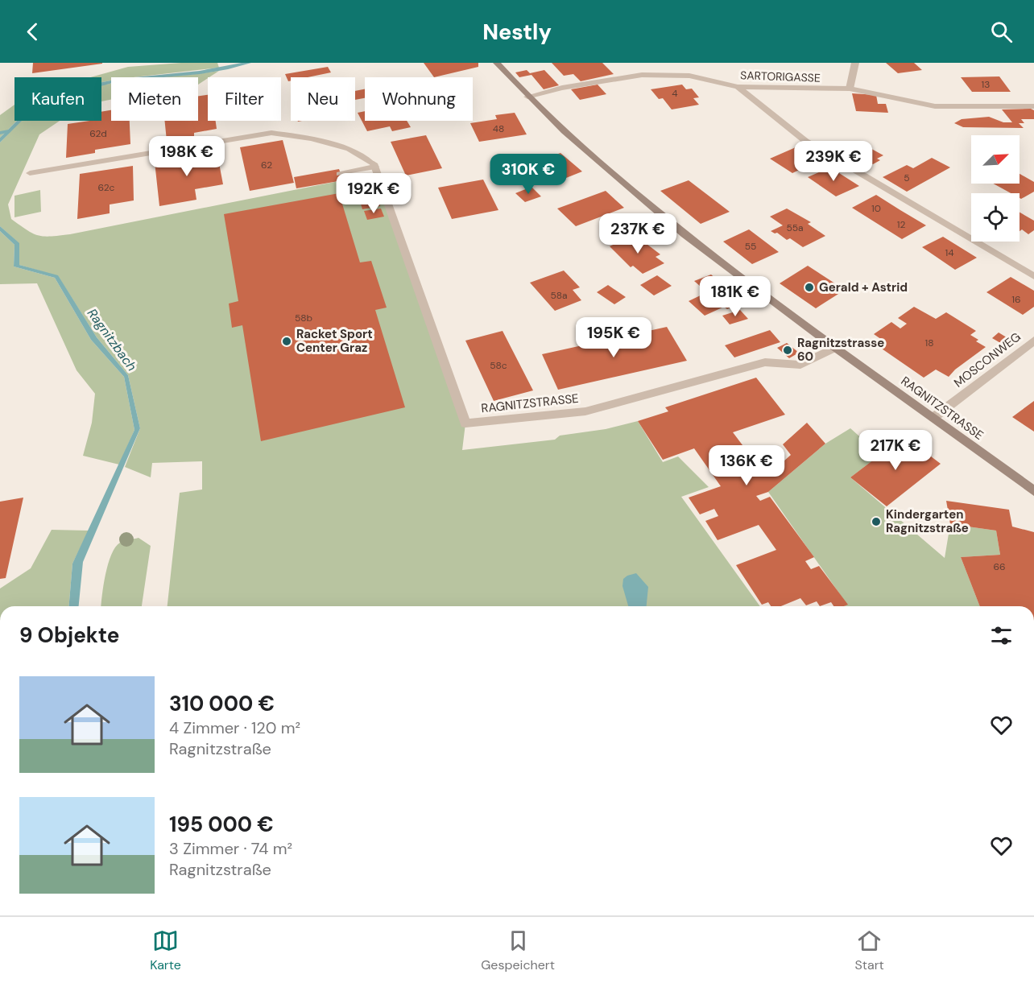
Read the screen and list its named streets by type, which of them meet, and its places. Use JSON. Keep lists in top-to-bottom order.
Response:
{
  "streets": {
    "main road": ["RAGNITZSTRASSE"],
    "street": ["SARTORIGASSE", "MOSCONWEG"]
  },
  "crossings": [
    ["SARTORIGASSE", "RAGNITZSTRASSE"],
    ["MOSCONWEG", "RAGNITZSTRASSE"]
  ],
  "water": ["Ragnitzbach"],
  "places": [
    "Gerald + Astrid",
    "Racket Sport Center Graz",
    "Ragnitzstrasse 60",
    "Kindergarten Ragnitzstraße"
  ],
  "house_numbers": [
    "13",
    "4",
    "48",
    "62d",
    "62",
    "5",
    "62c",
    "10",
    "12",
    "55a",
    "55",
    "14",
    "58a",
    "16",
    "58b",
    "18",
    "58c",
    "66"
  ],
  "north": "top right",
  "page": {
    "header": "Nestly",
    "chip": [
      "Kaufen",
      "Mieten",
      "Filter",
      "Neu",
      "Wohnung"
    ],
    "price": [
      "198K €",
      "239K €",
      "310K €",
      "192K €",
      "237K €",
      "181K €",
      "195K €",
      "217K €",
      "136K €"
    ],
    "heading": "9 Objekte",
    "list": [
      {
        "name": "310 000 €",
        "note": "4 Zimmer · 120 m² · Ragnitzstraße"
      },
      {
        "name": "195 000 €",
        "note": "3 Zimmer · 74 m² · Ragnitzstraße"
      }
    ],
    "tabs": ["Karte", "Gespeichert", "Start"]
  }
}
